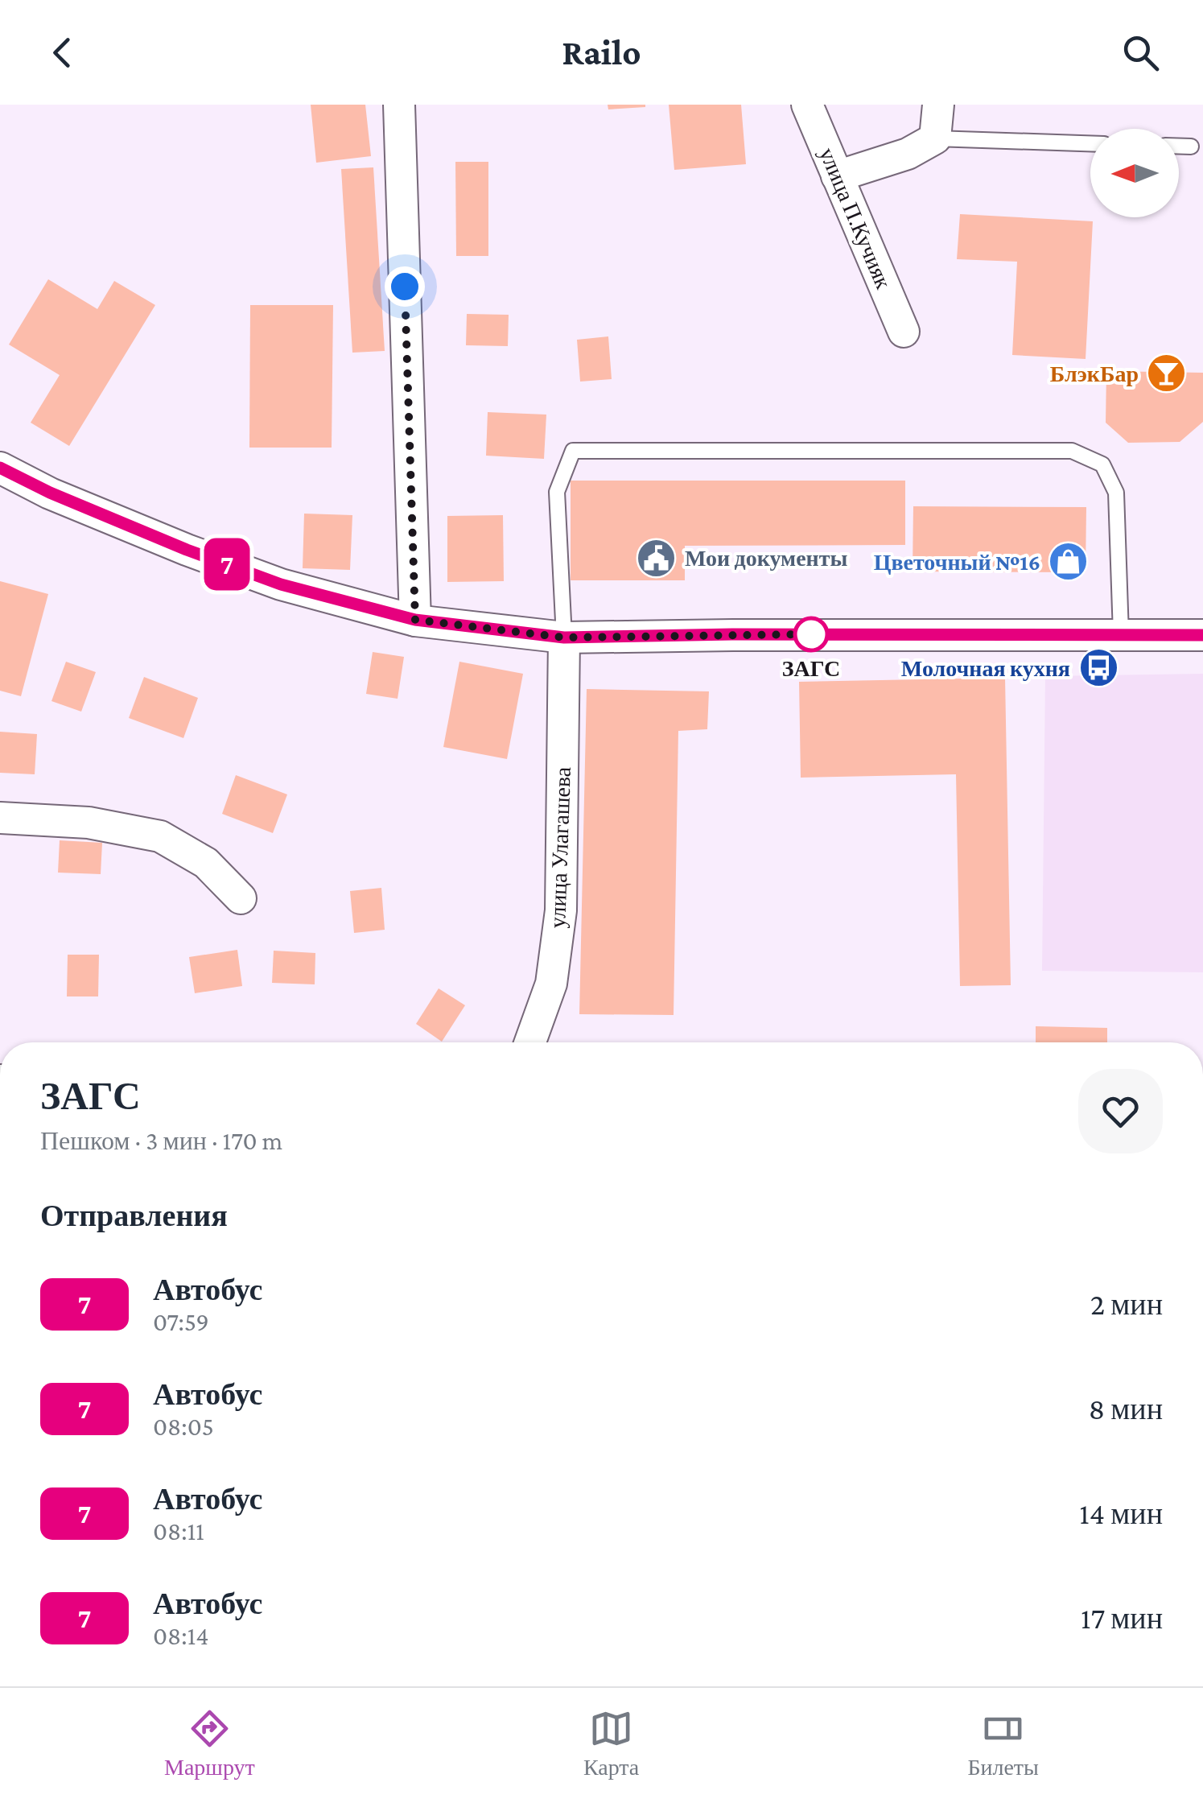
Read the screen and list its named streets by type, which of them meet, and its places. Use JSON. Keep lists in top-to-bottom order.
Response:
{
  "streets": {
    "street": ["улица П.Кучияк", "улица Улагашева"]
  },
  "places": {
    "bar": ["БлэкБар"],
    "public building": ["Мои документы"],
    "shop": ["Цветочный №16"],
    "other": ["ЗАГС"],
    "bus stop": ["Молочная кухня"]
  },
  "lines": ["bus line 7"],
  "north": "left",
  "page": {
    "header": "Railo",
    "on_map": "7",
    "heading": [
      ["ЗАГС", "Пешком · 3 мин · 170 m"],
      "Отправления"
    ],
    "list": [
      {
        "mark": "7",
        "name": "Автобус",
        "note": "07:59",
        "value": "2 мин"
      },
      {
        "mark": "7",
        "name": "Автобус",
        "note": "08:05",
        "value": "8 мин"
      },
      {
        "mark": "7",
        "name": "Автобус",
        "note": "08:11",
        "value": "14 мин"
      },
      {
        "mark": "7",
        "name": "Автобус",
        "note": "08:14",
        "value": "17 мин"
      }
    ],
    "tabs": ["Маршрут", "Карта", "Билеты"]
  }
}
